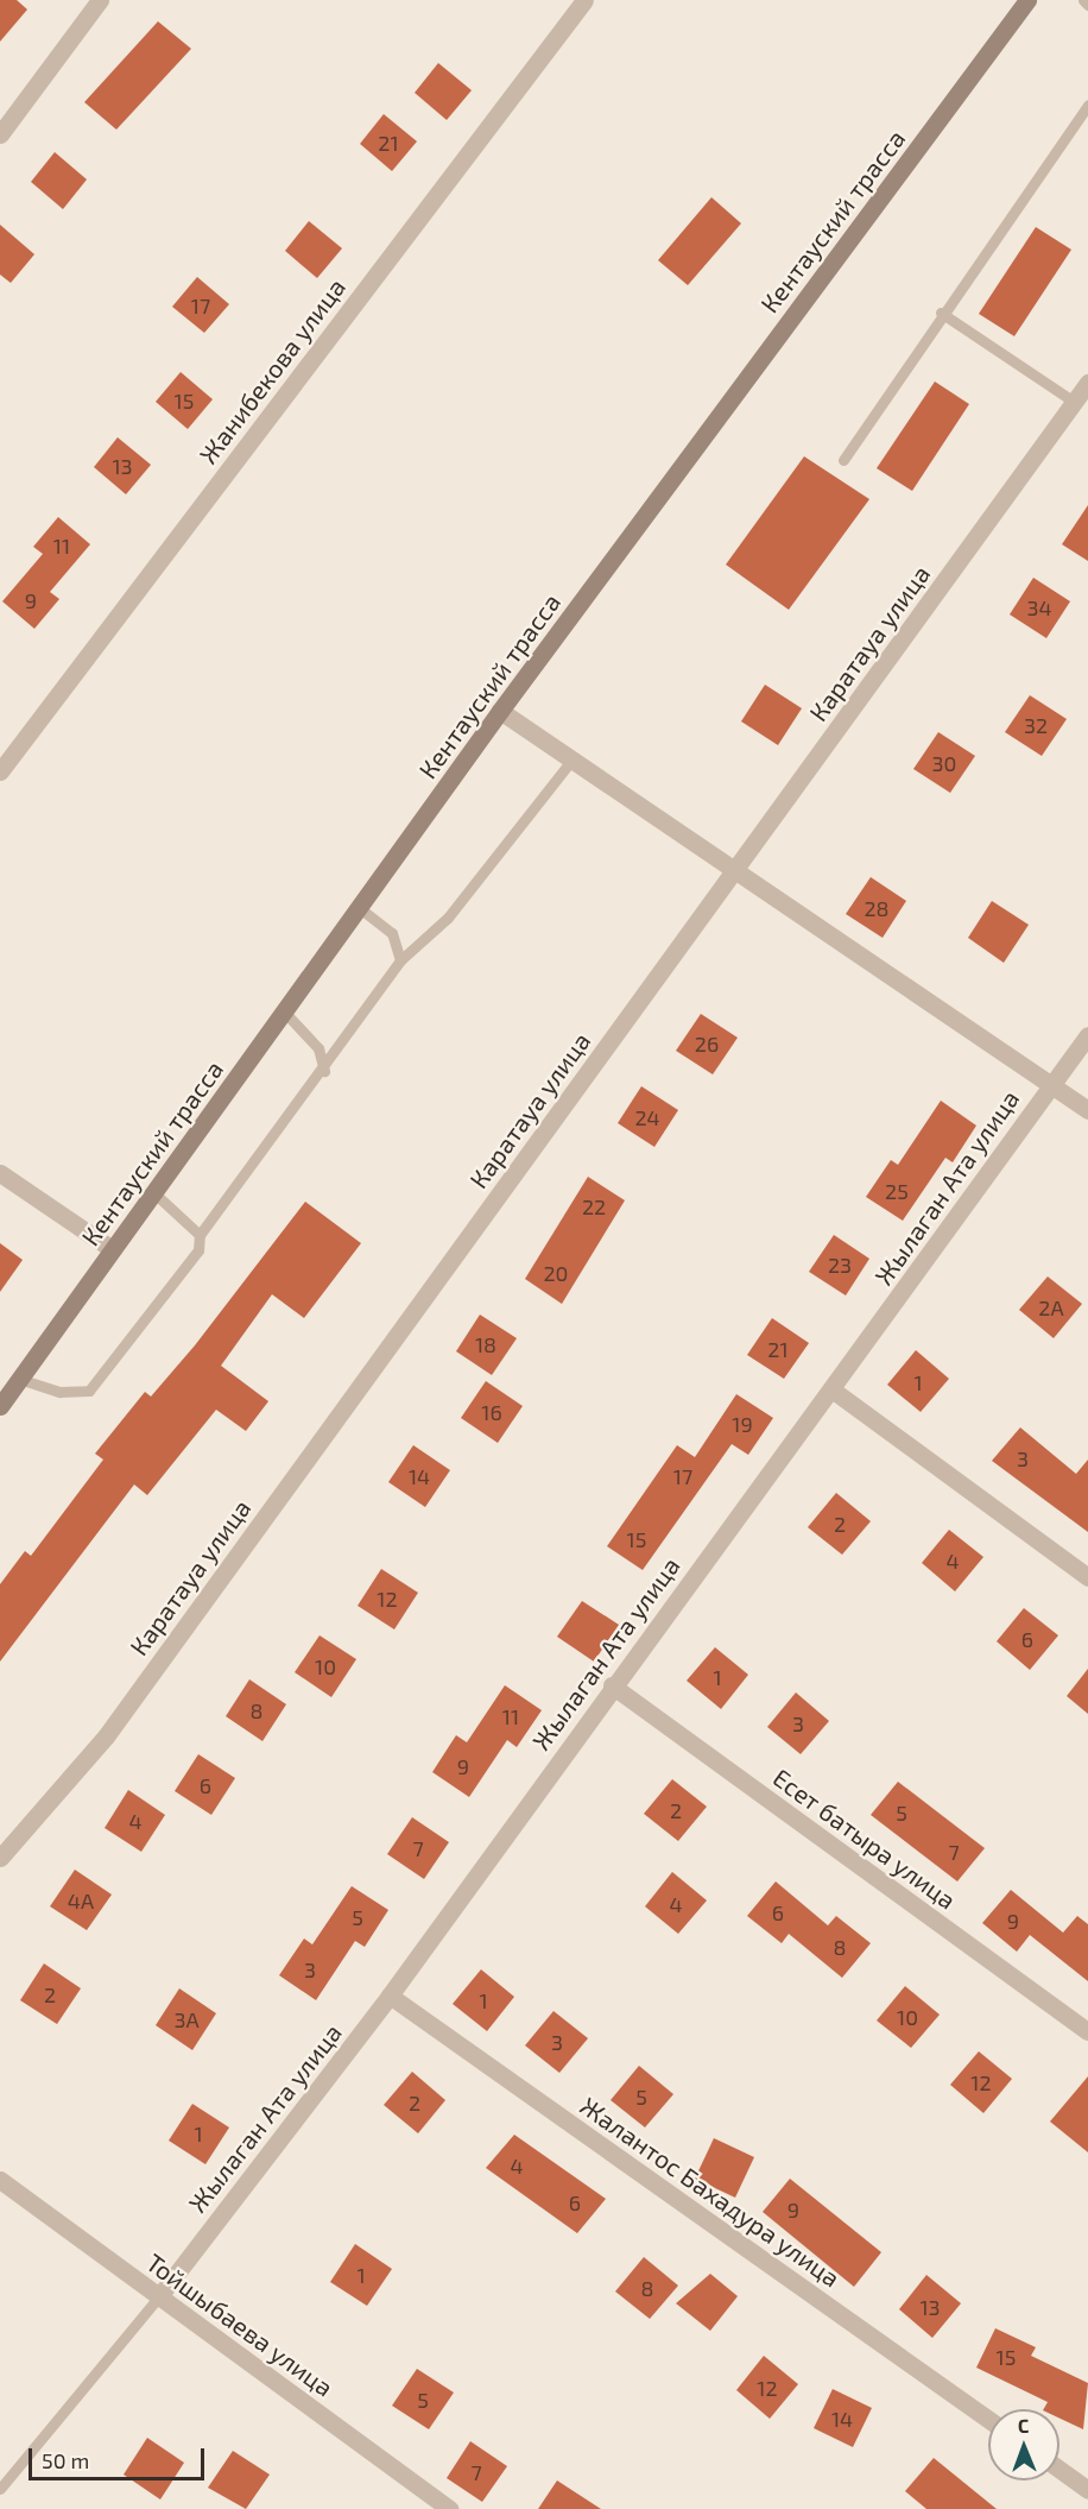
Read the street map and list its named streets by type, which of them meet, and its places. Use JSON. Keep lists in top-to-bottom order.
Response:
{
  "streets": {
    "main road": ["Кентауский трасса"],
    "street": [
      "Жанибекова улица",
      "Каратауа улица",
      "Жылаган Ата улица",
      "Есет батыра улица",
      "Жалантос Бахадура улица",
      "Тойшыбаева улица"
    ]
  },
  "crossings": [
    ["Жылаган Ата улица", "Есет батыра улица"],
    ["Жылаган Ата улица", "Жалантос Бахадура улица"],
    ["Жылаган Ата улица", "Тойшыбаева улица"]
  ],
  "house_numbers": [
    "21",
    "17",
    "15",
    "13",
    "11",
    "9",
    "34",
    "32",
    "30",
    "28",
    "26",
    "24",
    "25",
    "22",
    "23",
    "20",
    "2A",
    "18",
    "21",
    "1",
    "16",
    "19",
    "3",
    "14",
    "17",
    "2",
    "15",
    "4",
    "12",
    "6",
    "10",
    "1",
    "8",
    "11",
    "3",
    "9",
    "6",
    "2",
    "5",
    "4",
    "7",
    "7",
    "4A",
    "4",
    "6",
    "5",
    "9",
    "8",
    "3",
    "2",
    "1",
    "10",
    "3A",
    "3",
    "12",
    "5",
    "2",
    "1",
    "4",
    "6",
    "9",
    "1",
    "8",
    "13",
    "15",
    "12",
    "5",
    "14",
    "7"
  ],
  "scale_bar": "50 m",
  "north": "top"
}
